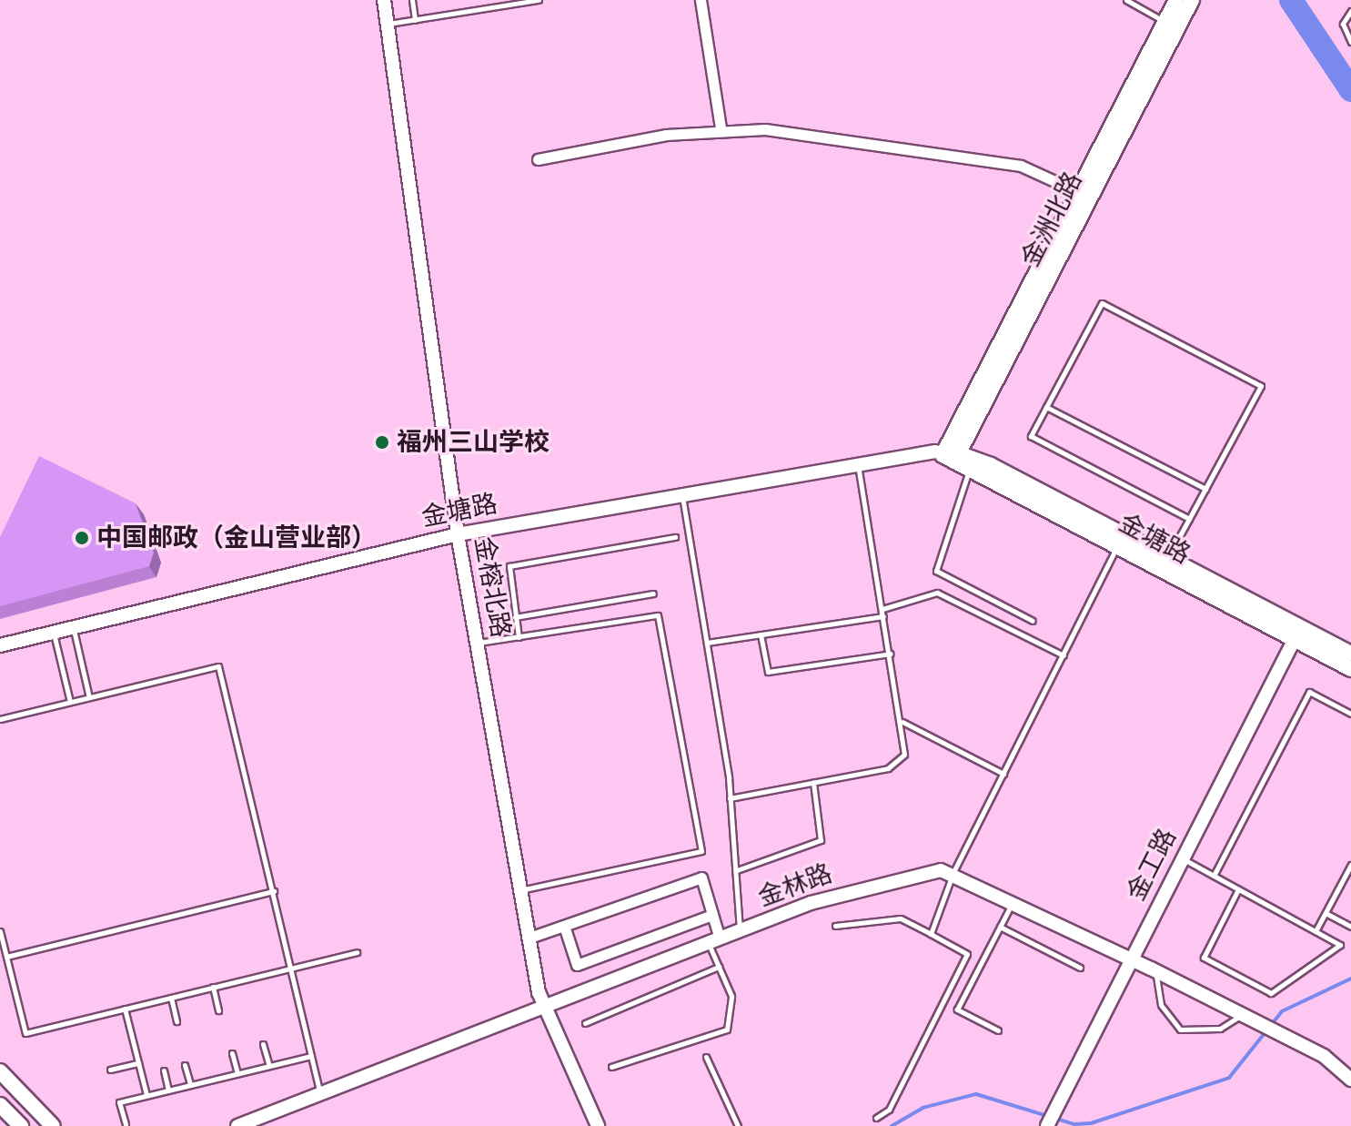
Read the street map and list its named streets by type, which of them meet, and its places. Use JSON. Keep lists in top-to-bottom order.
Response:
{
  "streets": {
    "main road": ["金洲北路", "金塘路"],
    "street": ["金榕北路", "金工路", "金林路"]
  },
  "crossings": [
    ["金洲北路", "金塘路"],
    ["金塘路", "金榕北路"],
    ["金塘路", "金工路"],
    ["金榕北路", "金林路"],
    ["金工路", "金林路"]
  ],
  "places": ["福州三山学校", "中国邮政（金山营业部）"]
}
